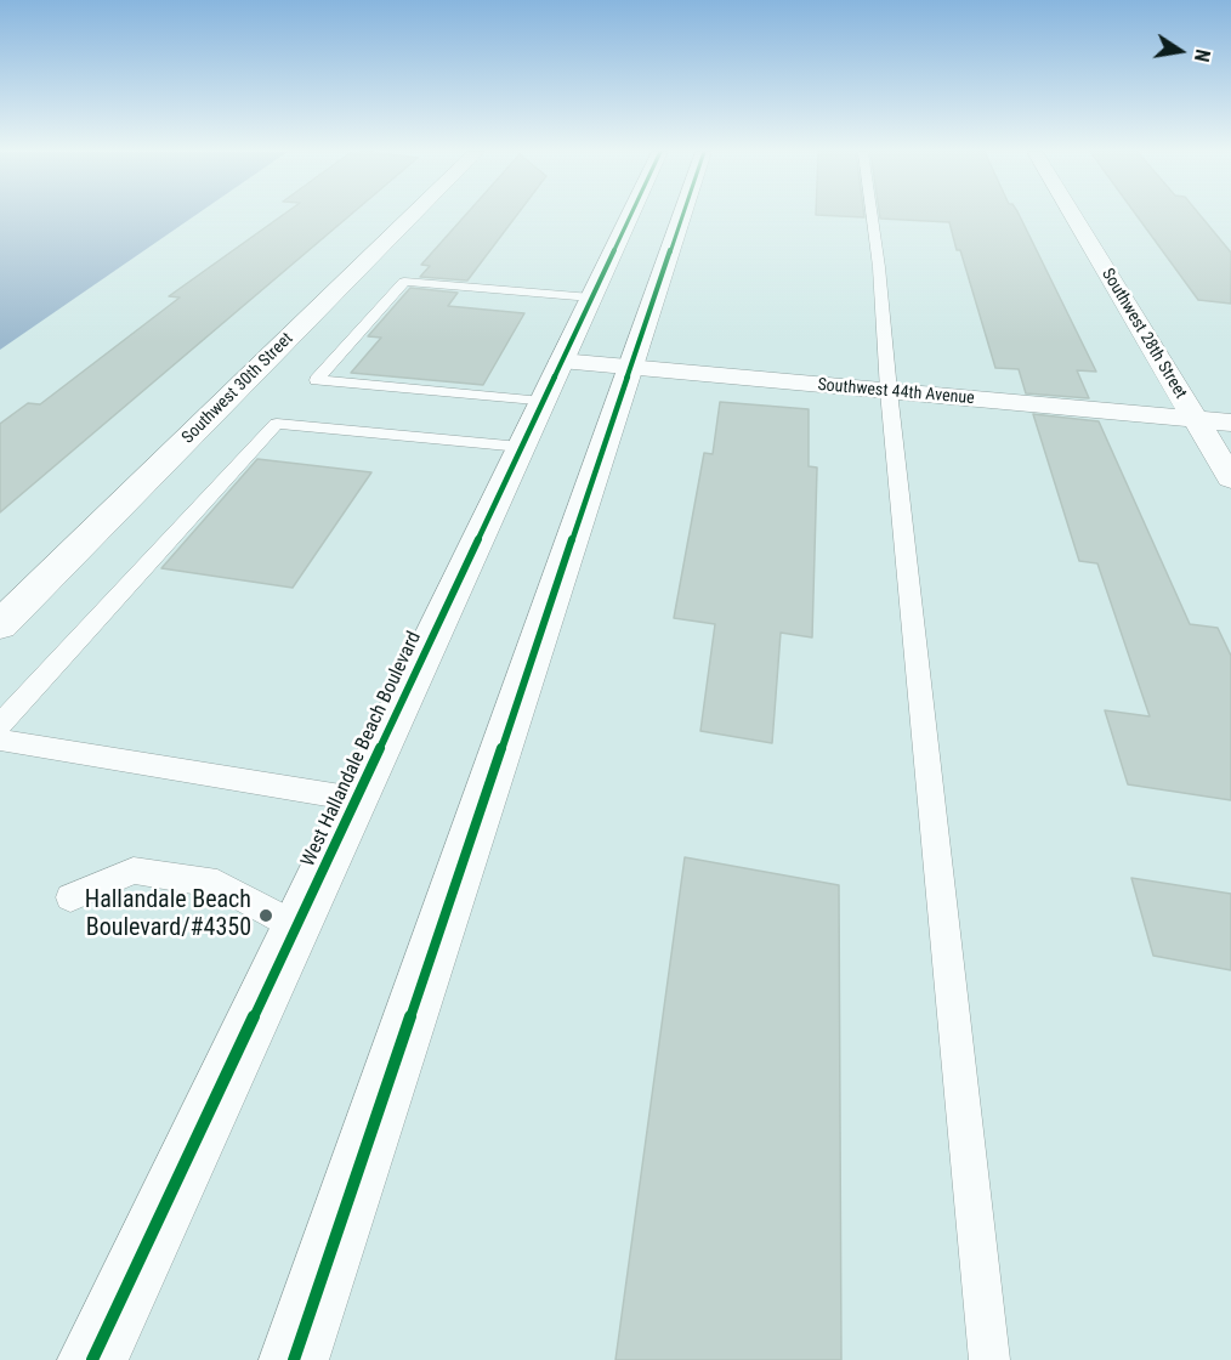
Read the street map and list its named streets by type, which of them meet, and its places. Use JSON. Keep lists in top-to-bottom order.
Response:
{
  "streets": {
    "main road": [
      "Southwest 28th Street",
      "Southwest 30th Street",
      "Southwest 44th Avenue",
      "West Hallandale Beach Boulevard"
    ]
  },
  "crossings": [
    ["Southwest 28th Street", "Southwest 44th Avenue"],
    ["Southwest 44th Avenue", "West Hallandale Beach Boulevard"]
  ],
  "places": ["Hallandale Beach Boulevard/#4350"],
  "north": "right"
}
